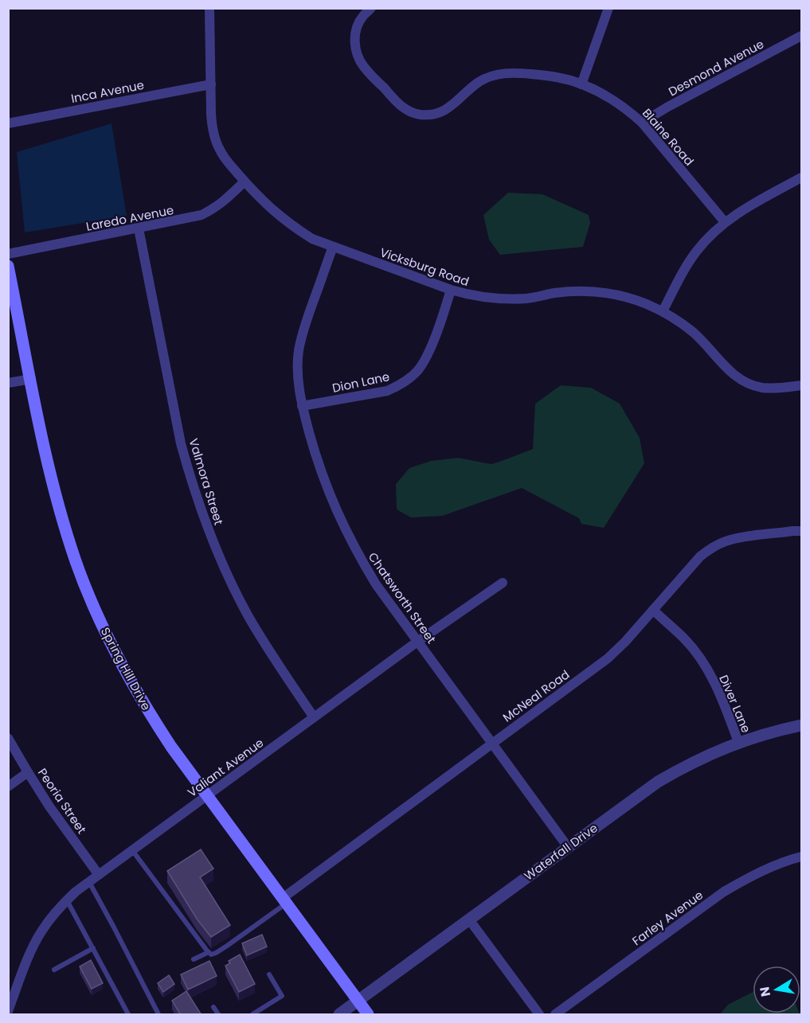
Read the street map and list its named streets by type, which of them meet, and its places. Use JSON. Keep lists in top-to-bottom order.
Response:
{
  "streets": {
    "main road": ["Spring Hill Drive"],
    "street": [
      "Desmond Avenue",
      "Inca Avenue",
      "Blaine Road",
      "Laredo Avenue",
      "Vicksburg Road",
      "Dion Lane",
      "Valmora Street",
      "Chatsworth Street",
      "McNeal Road",
      "Diver Lane",
      "Valiant Avenue",
      "Peoria Street",
      "Waterfall Drive",
      "Farley Avenue"
    ]
  },
  "crossings": [
    ["Desmond Avenue", "Blaine Road"],
    ["Inca Avenue", "Vicksburg Road"],
    ["Laredo Avenue", "Vicksburg Road"],
    ["Laredo Avenue", "Valmora Street"],
    ["Vicksburg Road", "Dion Lane"],
    ["Vicksburg Road", "Chatsworth Street"],
    ["Dion Lane", "Chatsworth Street"],
    ["Valmora Street", "Valiant Avenue"],
    ["Chatsworth Street", "McNeal Road"],
    ["Chatsworth Street", "Valiant Avenue"],
    ["Chatsworth Street", "Waterfall Drive"],
    ["Spring Hill Drive", "McNeal Road"],
    ["Spring Hill Drive", "Valiant Avenue"],
    ["Spring Hill Drive", "Waterfall Drive"],
    ["McNeal Road", "Diver Lane"],
    ["Diver Lane", "Waterfall Drive"],
    ["Valiant Avenue", "Peoria Street"]
  ],
  "north": "left"
}
